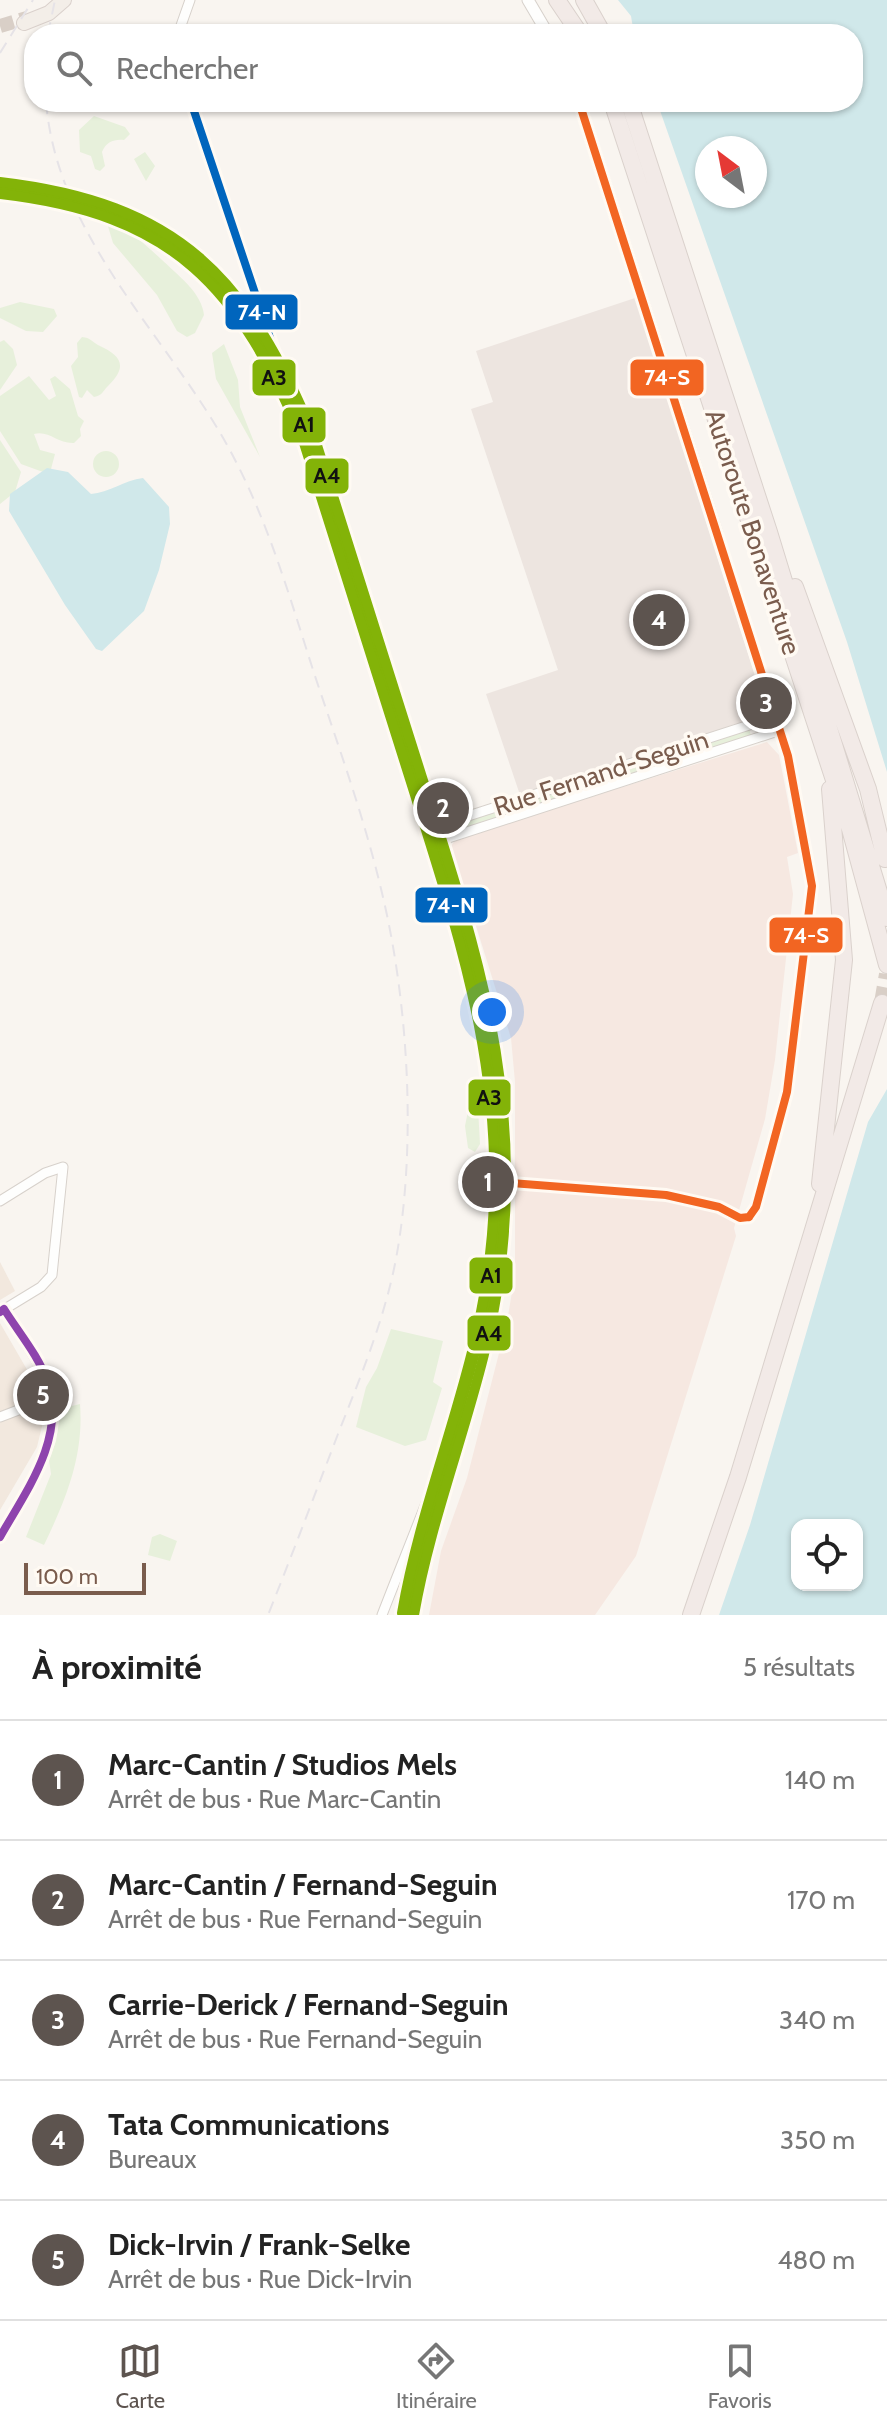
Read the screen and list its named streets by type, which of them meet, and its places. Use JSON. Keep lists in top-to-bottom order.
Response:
{
  "streets": {
    "highway": ["Autoroute Bonaventure"],
    "street": ["Rue Fernand-Seguin"]
  },
  "lines": [
    "transit line 74-S",
    "transit line 74-N",
    "transit line A4",
    "transit line A1",
    "transit line A3"
  ],
  "scale_bar": "100 m",
  "north": "top left",
  "page": {
    "search": "Rechercher",
    "pins": [
      "4",
      "3",
      "2",
      "1",
      "5"
    ],
    "scale": "100 m",
    "heading": ["À proximité", "5 résultats"],
    "list": [
      {
        "mark": "1",
        "name": "Marc-Cantin / Studios Mels",
        "note": "Arrêt de bus · Rue Marc-Cantin",
        "value": "140 m"
      },
      {
        "mark": "2",
        "name": "Marc-Cantin / Fernand-Seguin",
        "note": "Arrêt de bus · Rue Fernand-Seguin",
        "value": "170 m"
      },
      {
        "mark": "3",
        "name": "Carrie-Derick / Fernand-Seguin",
        "note": "Arrêt de bus · Rue Fernand-Seguin",
        "value": "340 m"
      },
      {
        "mark": "4",
        "name": "Tata Communications",
        "note": "Bureaux",
        "value": "350 m"
      },
      {
        "mark": "5",
        "name": "Dick-Irvin / Frank-Selke",
        "note": "Arrêt de bus · Rue Dick-Irvin",
        "value": "480 m"
      }
    ],
    "nav": ["Carte", "Itinéraire", "Favoris"]
  }
}
